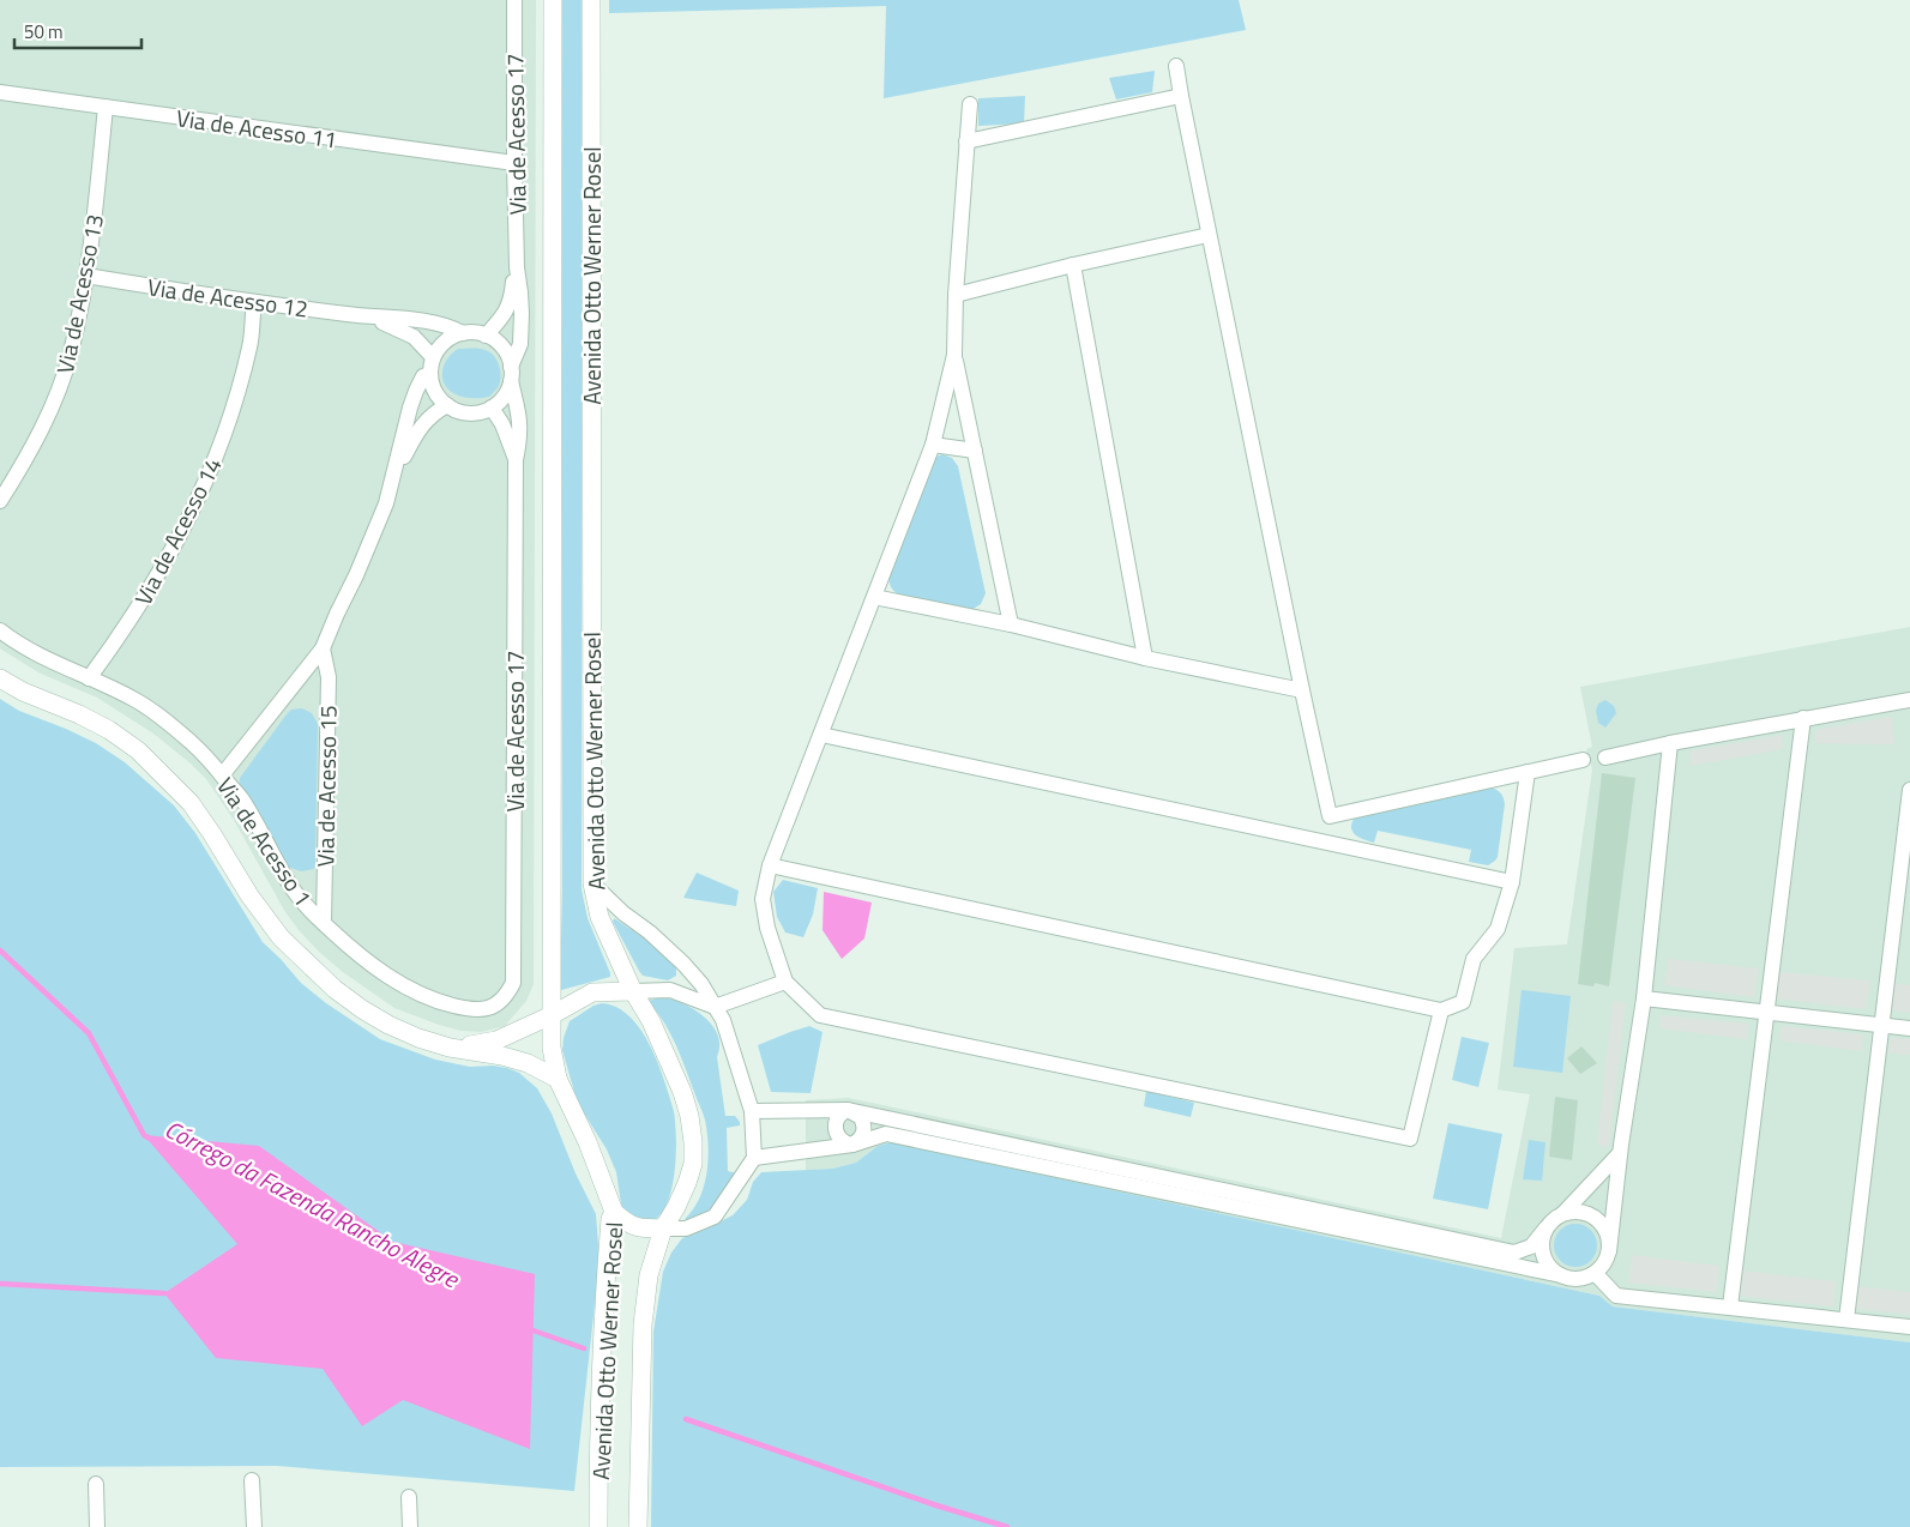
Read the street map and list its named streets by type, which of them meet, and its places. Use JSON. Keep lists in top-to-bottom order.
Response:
{
  "streets": {
    "street": [
      "Via de Acesso 11",
      "Via de Acesso 17",
      "Avenida Otto Werner Rosel",
      "Via de Acesso 13",
      "Via de Acesso 12",
      "Via de Acesso 14",
      "Via de Acesso 15",
      "Via de Acesso 1"
    ]
  },
  "crossings": [
    ["Via de Acesso 11", "Via de Acesso 17"],
    ["Via de Acesso 11", "Via de Acesso 13"],
    ["Via de Acesso 17", "Via de Acesso 12"],
    ["Via de Acesso 17", "Via de Acesso 15"],
    ["Via de Acesso 17", "Via de Acesso 1"],
    ["Via de Acesso 13", "Via de Acesso 12"],
    ["Via de Acesso 12", "Via de Acesso 14"],
    ["Via de Acesso 12", "Via de Acesso 15"],
    ["Via de Acesso 14", "Via de Acesso 1"],
    ["Via de Acesso 15", "Via de Acesso 1"]
  ],
  "water": ["Córrego da Fazenda Rancho Alegre"],
  "scale_bar": "50 m"
}
